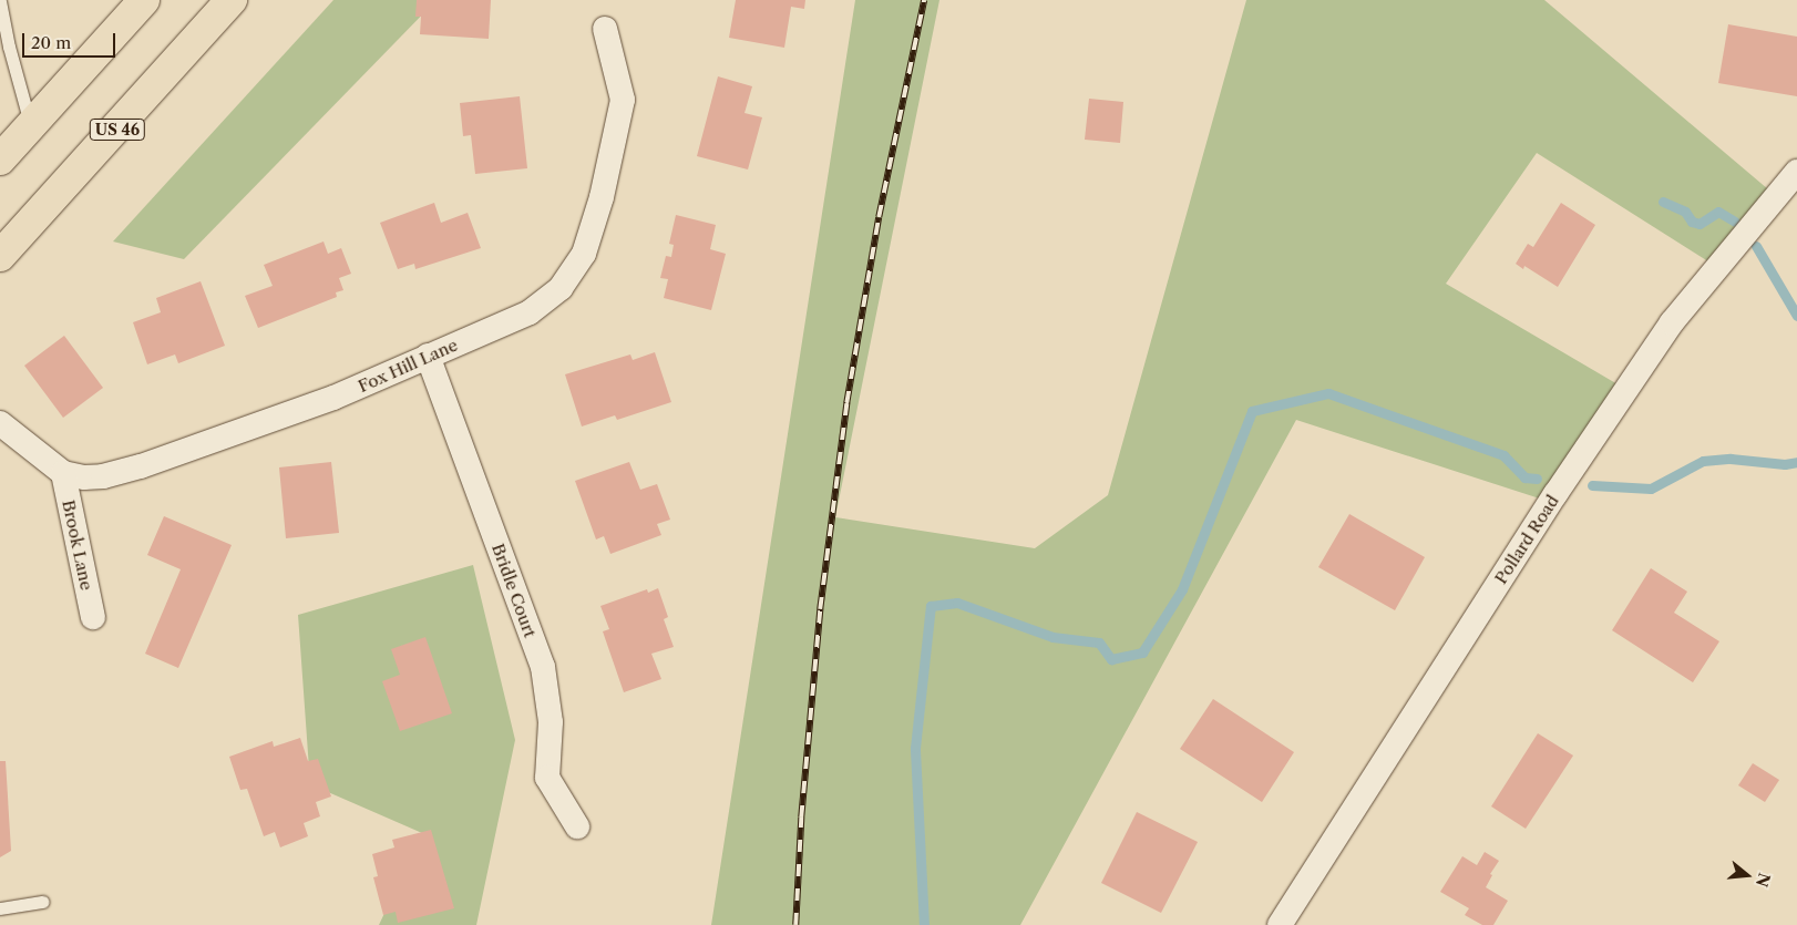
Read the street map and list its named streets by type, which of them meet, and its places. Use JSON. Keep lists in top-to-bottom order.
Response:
{
  "streets": {
    "highway": ["US 46"],
    "street": [
      "Fox Hill Lane",
      "Pollard Road",
      "Brook Lane",
      "Bridle Court"
    ]
  },
  "crossings": [
    ["Fox Hill Lane", "Brook Lane"],
    ["Fox Hill Lane", "Bridle Court"]
  ],
  "scale_bar": "20 m",
  "north": "right"
}
